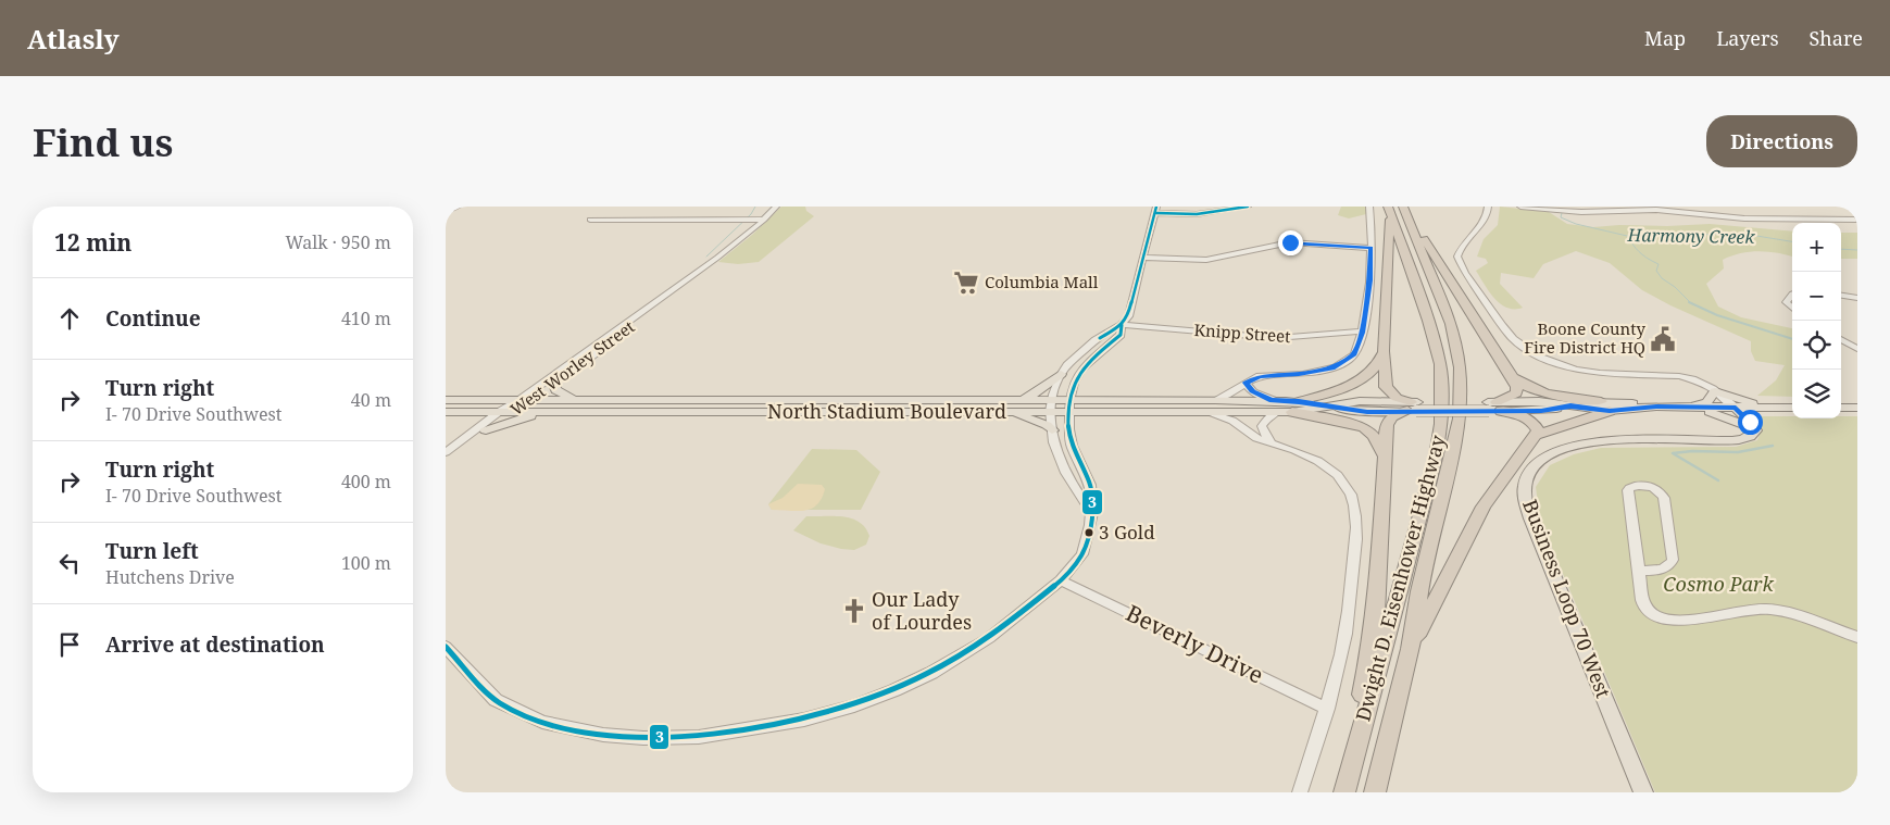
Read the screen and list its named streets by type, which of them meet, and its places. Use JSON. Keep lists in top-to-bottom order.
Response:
{
  "streets": {
    "highway": ["Dwight D. Eisenhower Highway"],
    "main road": ["North Stadium Boulevard", "Business Loop 70 West"],
    "street": ["Knipp Street", "West Worley Street", "Beverly Drive"]
  },
  "crossings": [
    ["West Worley Street", "North Stadium Boulevard"]
  ],
  "water": ["Harmony Creek"],
  "parks": ["Cosmo Park"],
  "places": {
    "supermarket": ["Columbia Mall"],
    "public building": ["Boone County Fire District HQ"],
    "other": ["3 Gold"],
    "church": ["Our Lady of Lourdes"]
  },
  "lines": ["transit line 3"],
  "page": {
    "header": "Atlasly",
    "nav": ["Map", "Layers", "Share"],
    "buttons": "Directions",
    "title": "Find us",
    "heading": ["12 min", "Walk · 950 m"],
    "map_buttons": ["+", "−"],
    "list": [
      ["Continue", "410 m"],
      ["Turn right", "I- 70 Drive Southwest", "40 m"],
      ["Turn right", "I- 70 Drive Southwest", "400 m"],
      ["Turn left", "Hutchens Drive", "100 m"],
      "Arrive at destination"
    ]
  }
}
